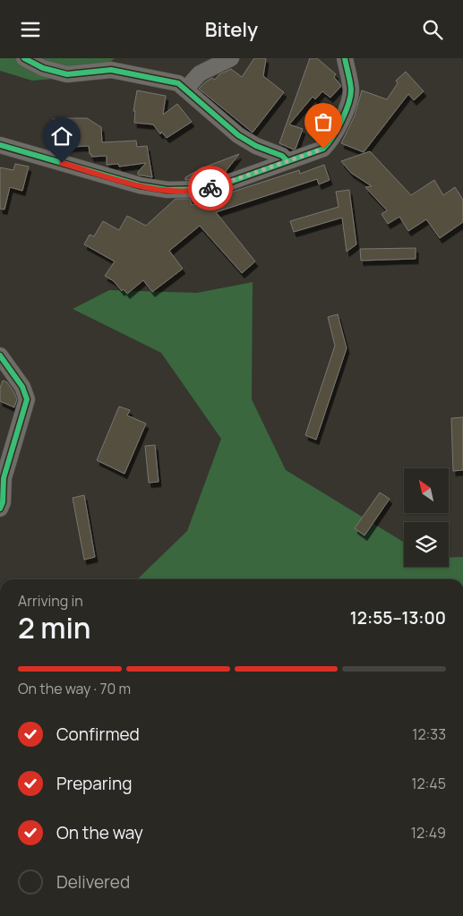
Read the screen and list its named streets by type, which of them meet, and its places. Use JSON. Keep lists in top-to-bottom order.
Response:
{
  "north": "top left",
  "page": {
    "header": "Bitely",
    "heading": ["2 min", "Arriving in", "12:55–13:00"],
    "bar": "On the way · 70 m",
    "list": [
      ["Confirmed", "12:33"],
      ["Preparing", "12:45"],
      ["On the way", "12:49"],
      "Delivered"
    ]
  }
}
